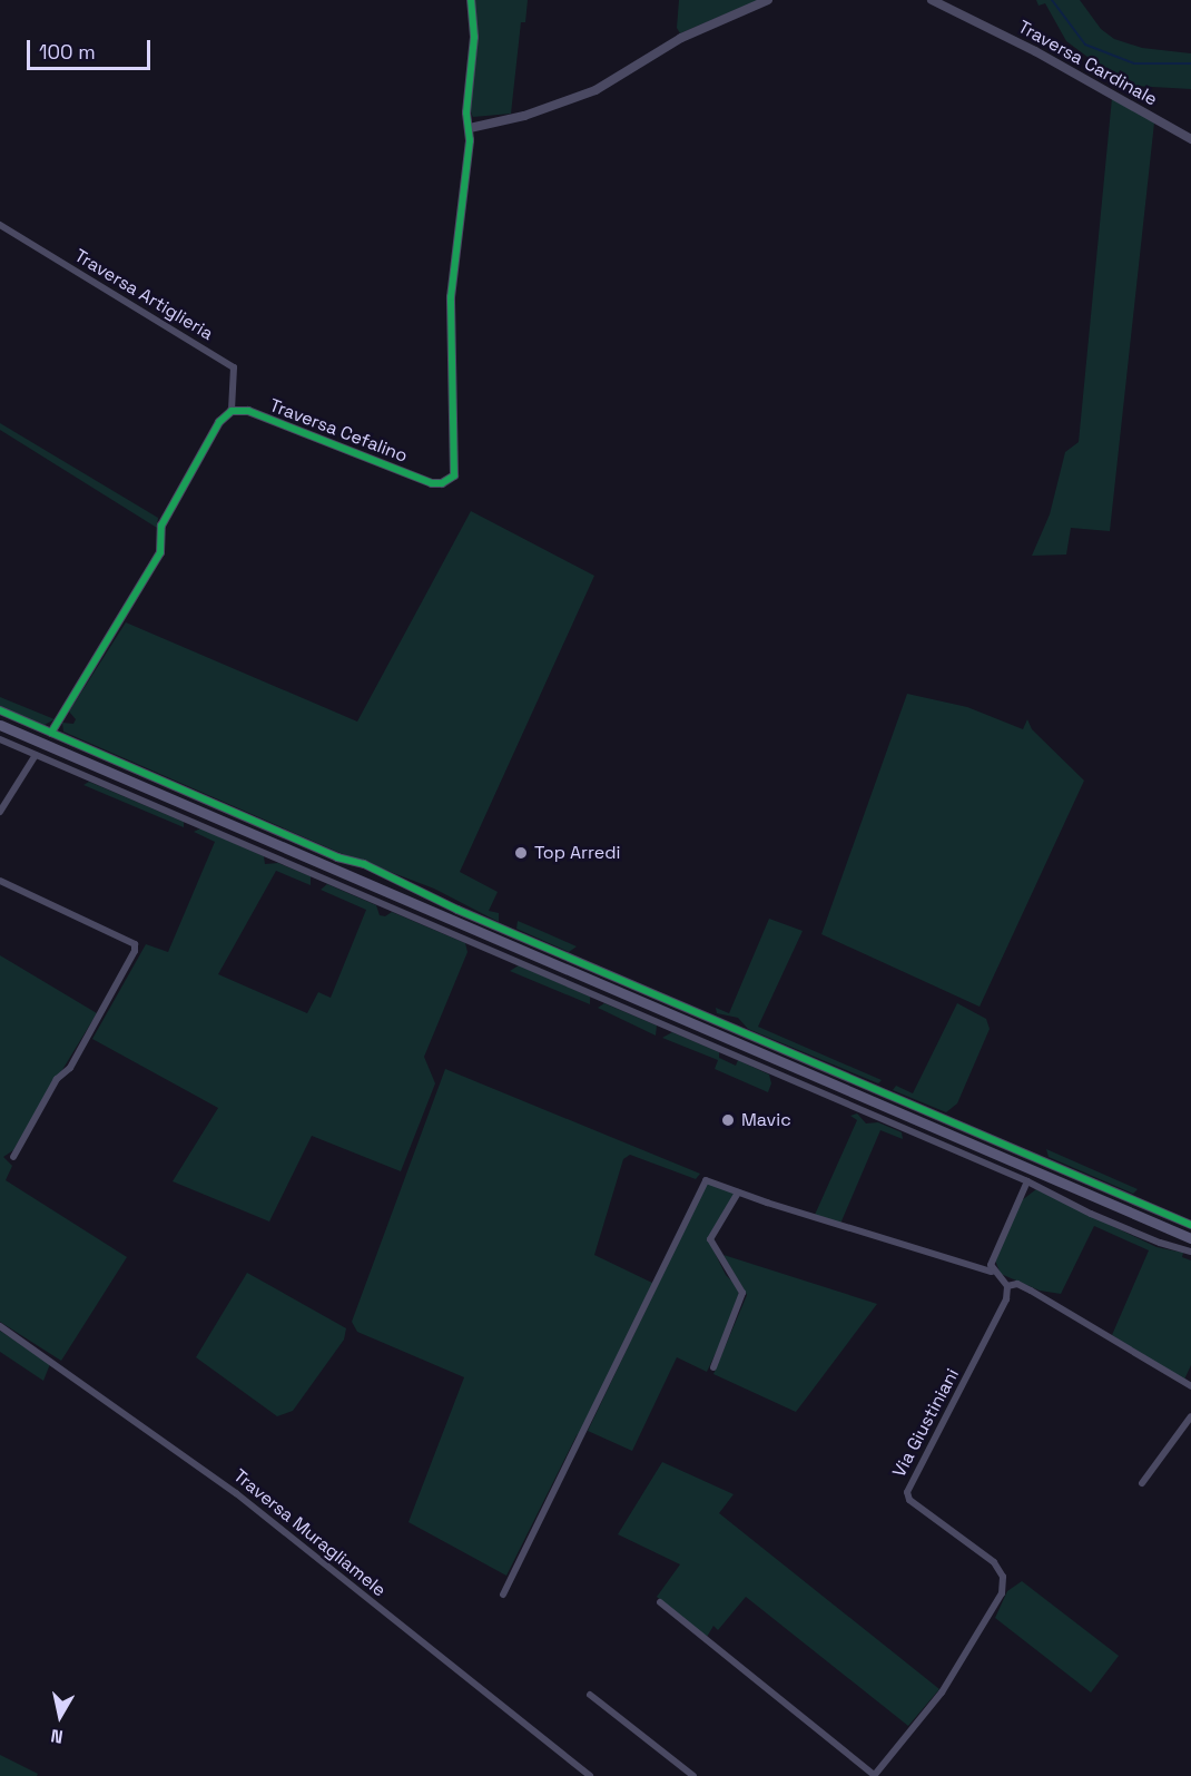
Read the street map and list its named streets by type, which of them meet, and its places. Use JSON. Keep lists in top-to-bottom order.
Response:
{
  "streets": {
    "street": [
      "Traversa Cardinale",
      "Traversa Artiglieria",
      "Traversa Cefalino",
      "Via Giustiniani",
      "Traversa Muragliamele"
    ]
  },
  "crossings": [
    ["Traversa Artiglieria", "Traversa Cefalino"]
  ],
  "places": ["Top Arredi", "Mavic"],
  "scale_bar": "100 m",
  "north": "bottom"
}
